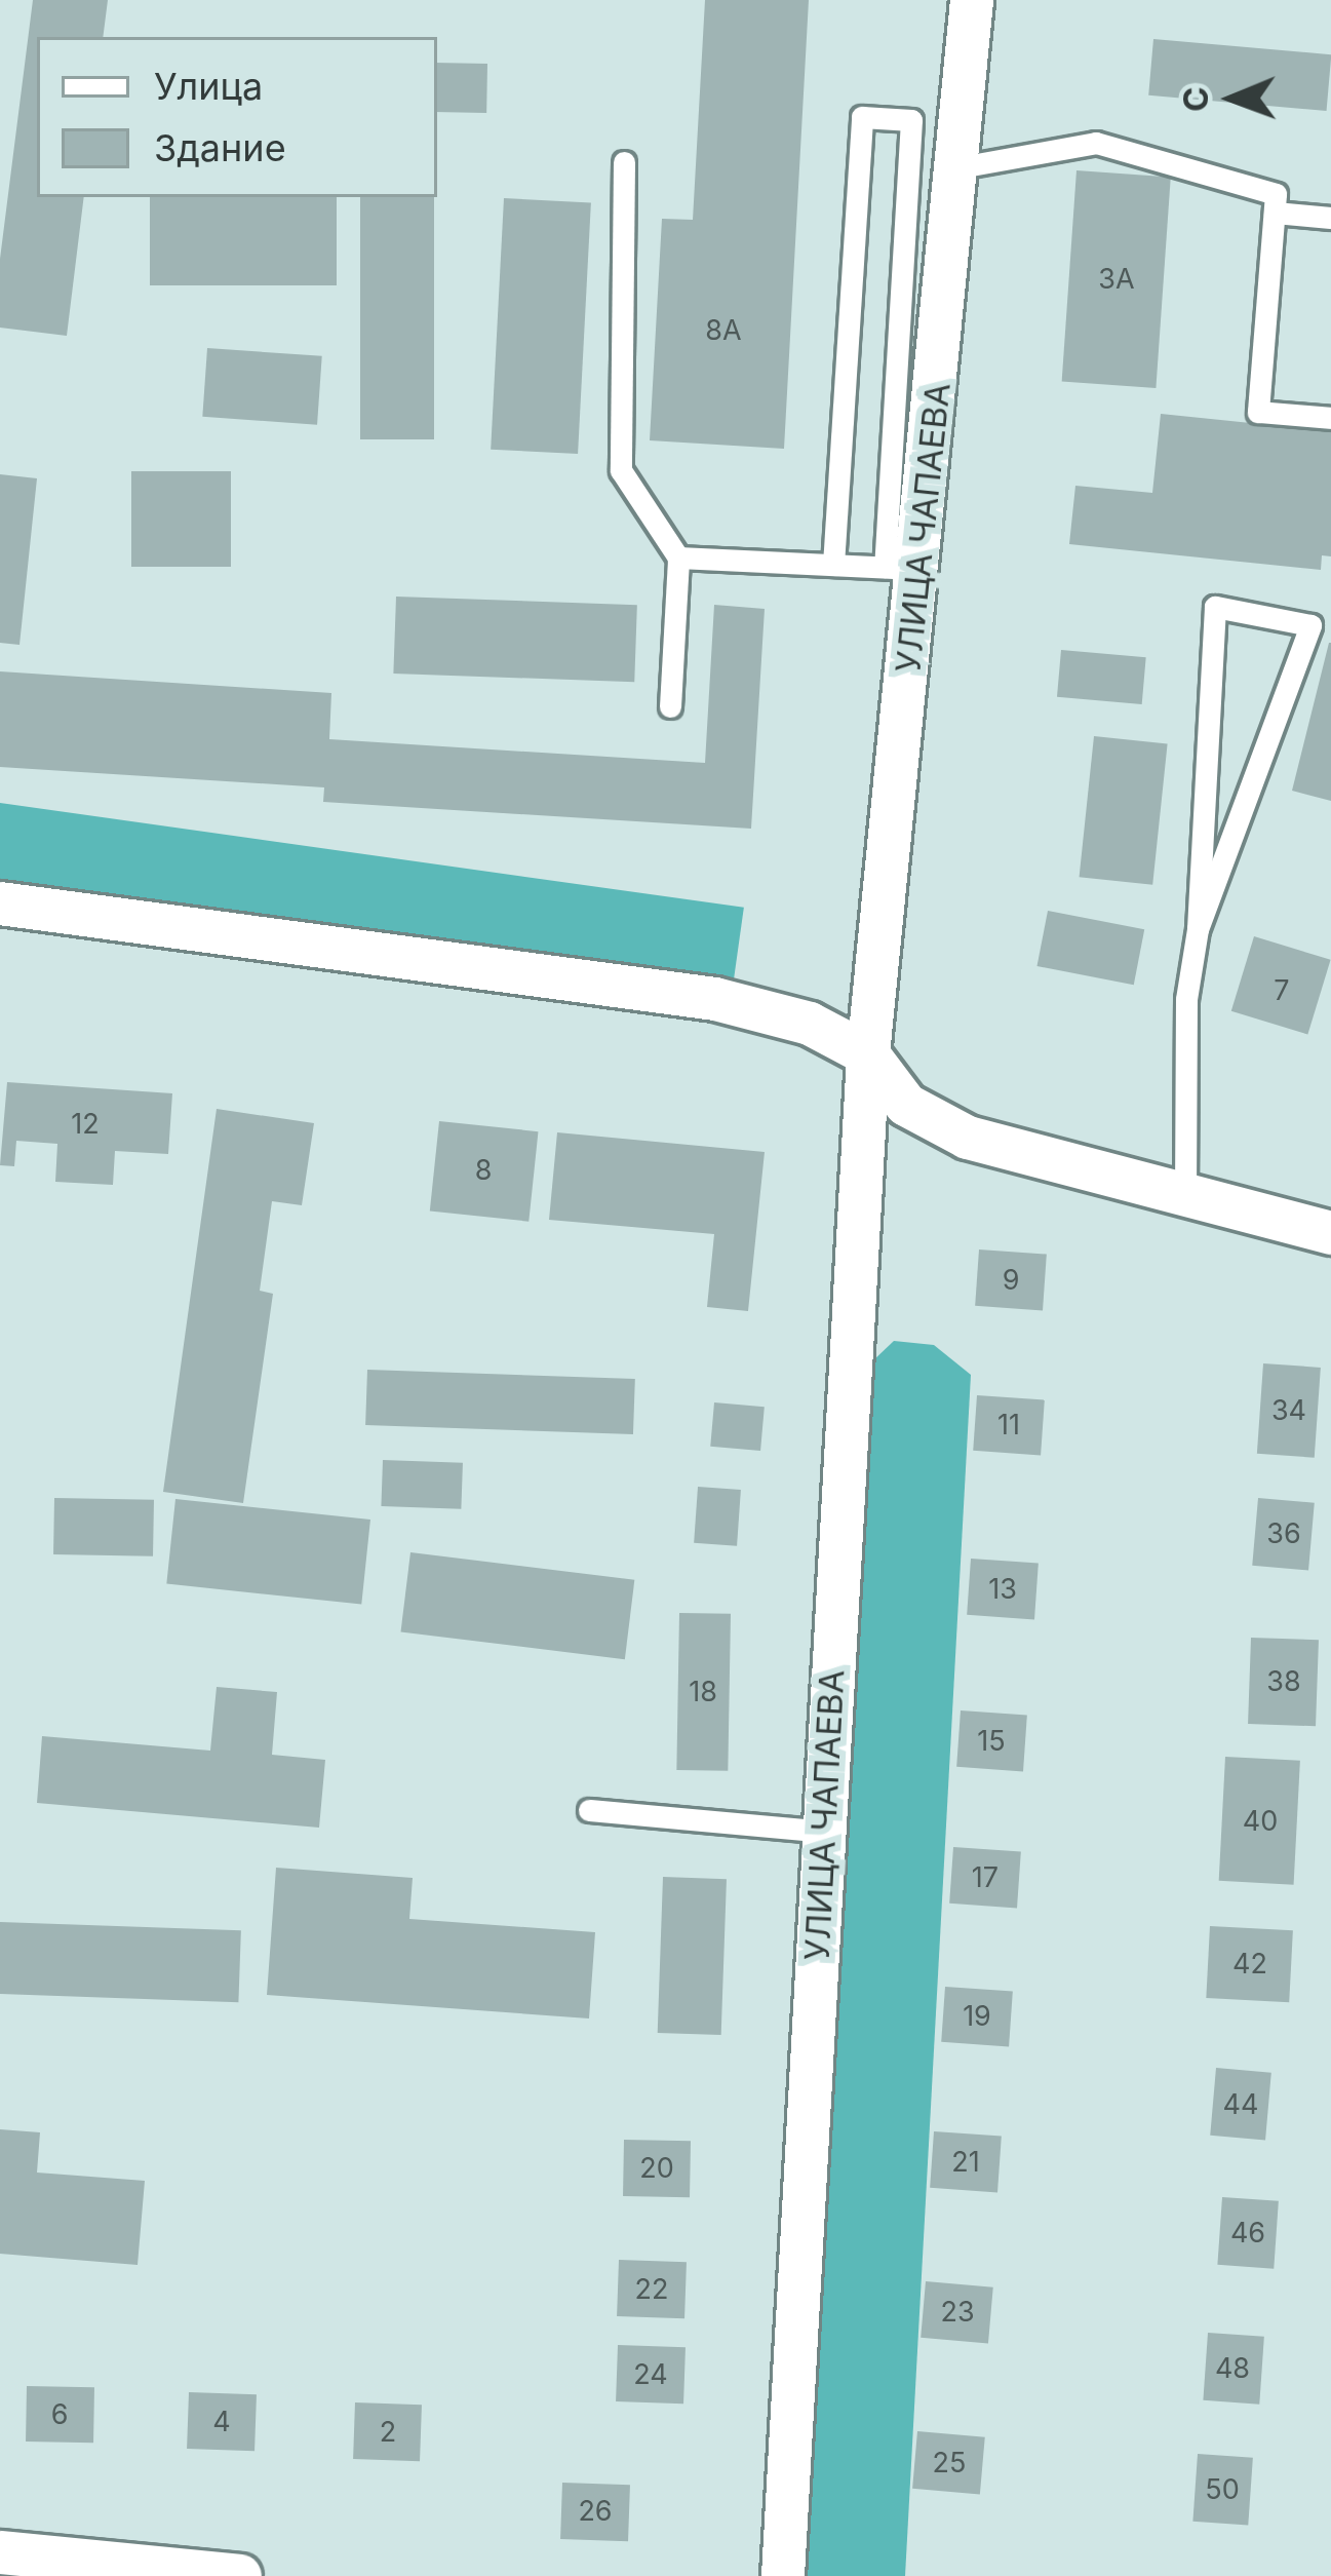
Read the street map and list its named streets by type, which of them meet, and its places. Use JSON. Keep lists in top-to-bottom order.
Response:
{
  "streets": {
    "street": ["УЛИЦА ЧАПАЕВА"]
  },
  "house_numbers": [
    "3А",
    "8А",
    "7",
    "12",
    "8",
    "9",
    "34",
    "11",
    "36",
    "13",
    "38",
    "18",
    "15",
    "40",
    "17",
    "42",
    "19",
    "44",
    "21",
    "20",
    "46",
    "22",
    "23",
    "48",
    "24",
    "6",
    "4",
    "2",
    "25",
    "50",
    "26"
  ],
  "legend": ["Улица", "Здание"],
  "north": "left"
}
